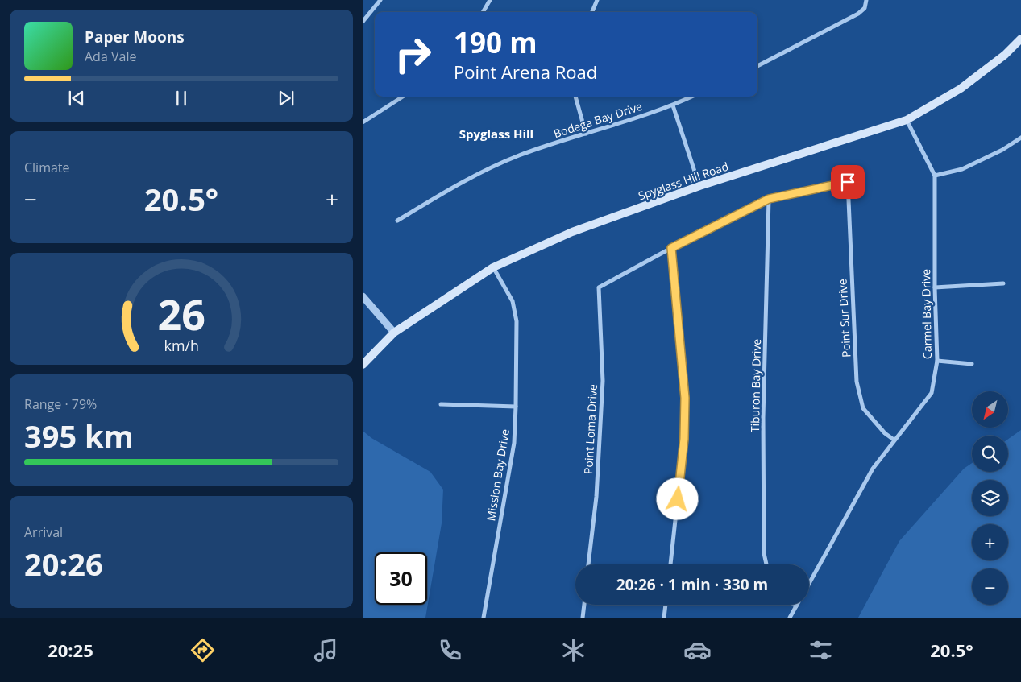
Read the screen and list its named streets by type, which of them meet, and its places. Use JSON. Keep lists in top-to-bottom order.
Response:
{
  "streets": {
    "main road": ["Spyglass Hill Road"],
    "street": [
      "Bodega Bay Drive",
      "Carmel Bay Drive",
      "Point Sur Drive",
      "Tiburon Bay Drive",
      "Point Loma Drive",
      "Mission Bay Drive"
    ]
  },
  "crossings": [
    ["Spyglass Hill Road", "Carmel Bay Drive"],
    ["Spyglass Hill Road", "Mission Bay Drive"],
    ["Carmel Bay Drive", "Point Sur Drive"],
    ["Point Sur Drive", "Tiburon Bay Drive"]
  ],
  "districts": ["Spyglass Hill"],
  "north": "bottom left",
  "page": {
    "turn": ["190 m", "Point Arena Road"],
    "song": ["Paper Moons", "Ada Vale"],
    "tile": [
      "Climate",
      ["Range · 79%", "395 km"],
      ["Arrival", "20:26"]
    ],
    "heat": ["−", "20.5°", "+"],
    "map_buttons": ["+", "−"],
    "limit": "30",
    "trip": "20:26 · 1 min · 330 m",
    "tabs": ["20:25", "20.5°"],
    "gauge": ["26", "km/h"]
  }
}
